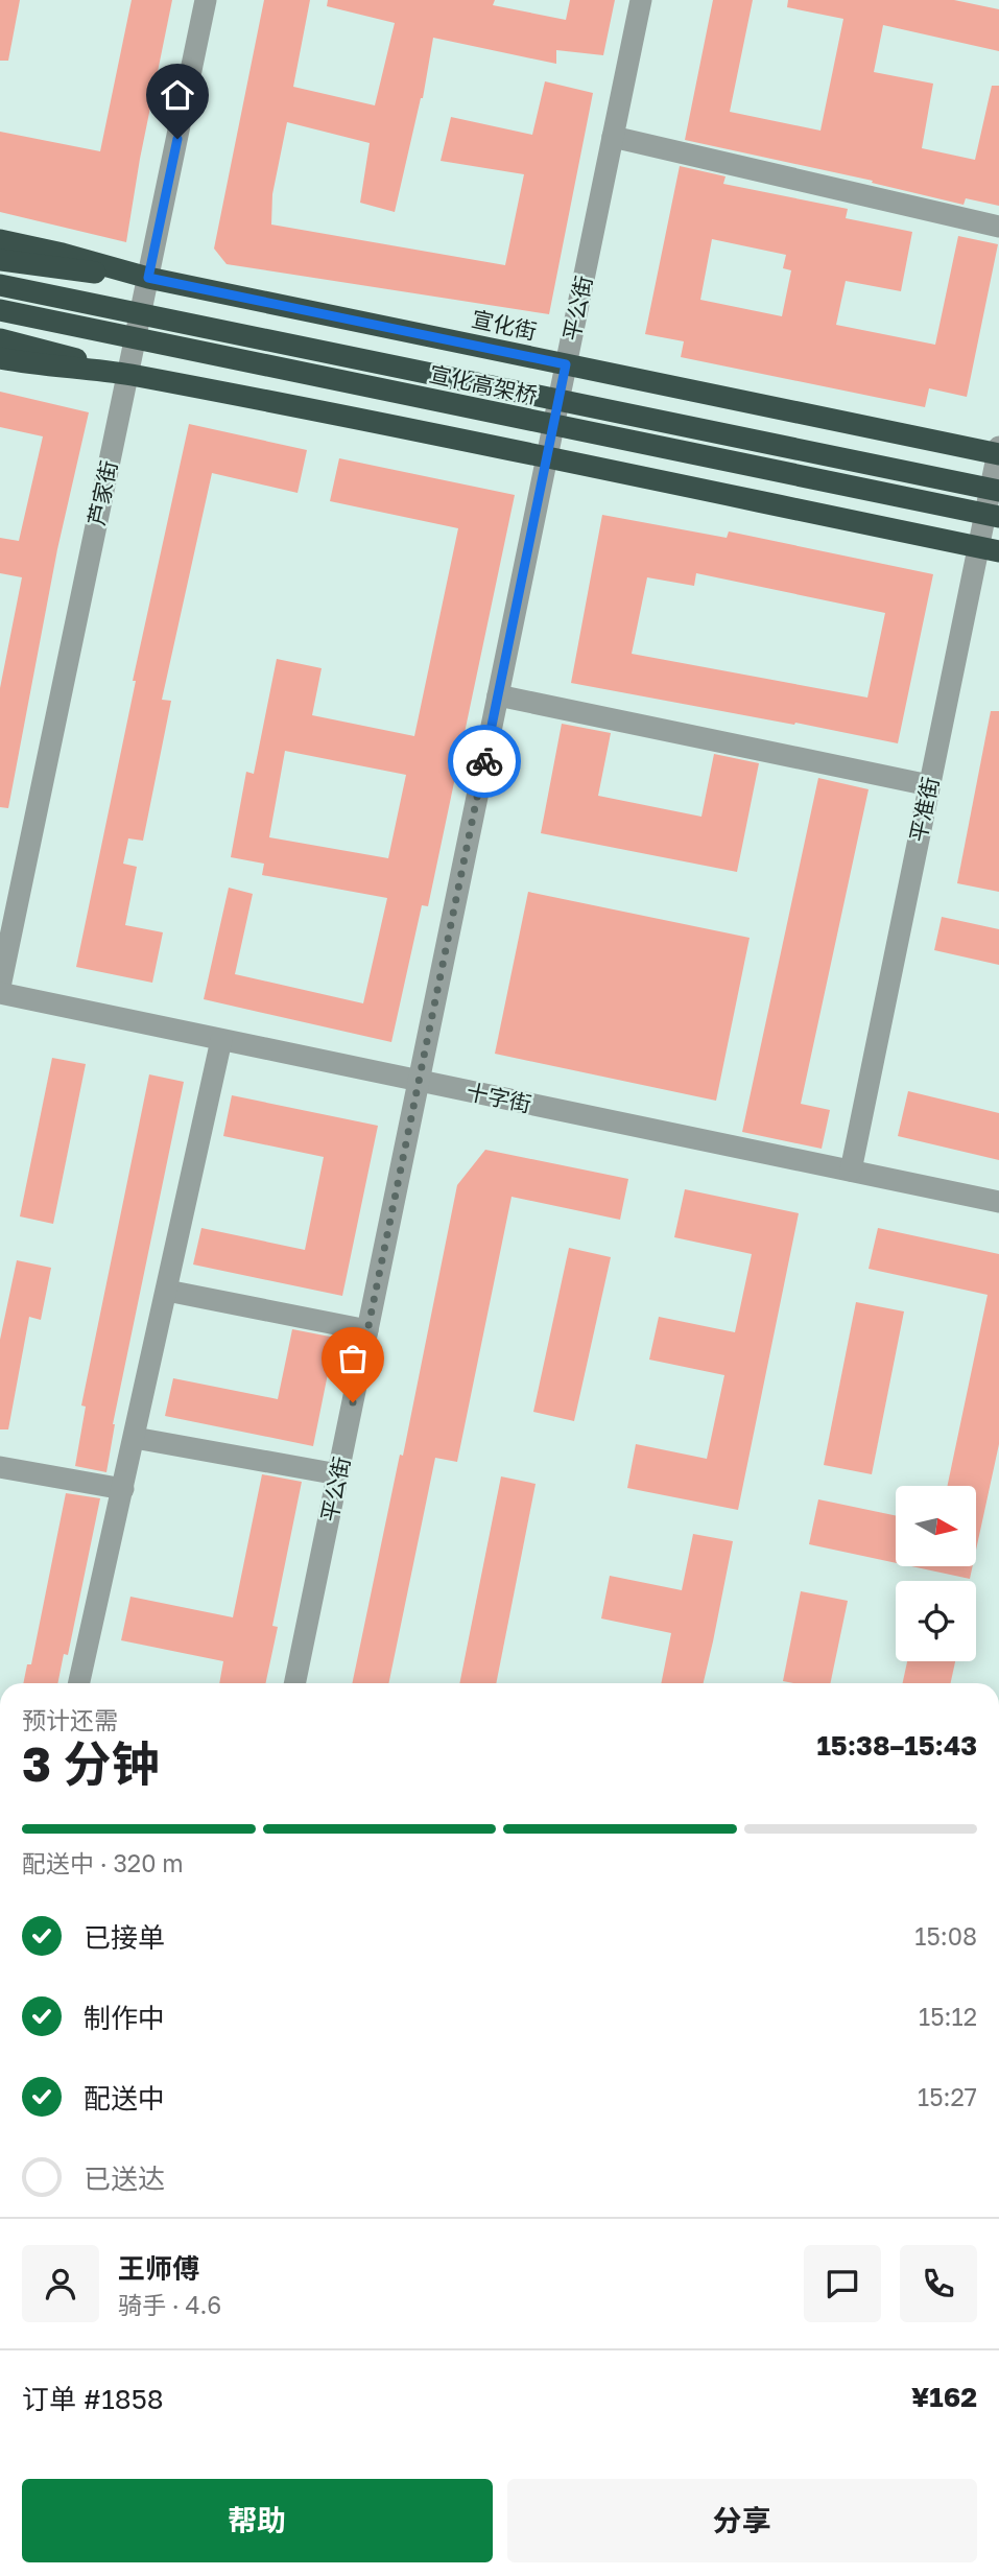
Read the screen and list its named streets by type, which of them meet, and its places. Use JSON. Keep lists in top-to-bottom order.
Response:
{
  "streets": {
    "highway": ["宣化街", "宣化高架桥"],
    "street": [
      "平公街",
      "芦家街",
      "平准街",
      "十字街"
    ]
  },
  "crossings": [
    ["平公街", "宣化街"],
    ["平公街", "十字街"],
    ["宣化街", "芦家街"],
    ["宣化街", "平准街"],
    ["平准街", "十字街"]
  ],
  "north": "right",
  "page": {
    "heading": ["3 分钟", "预计还需", "15:38–15:43"],
    "panel": [
      "王师傅",
      "骑手 · 4.6",
      "订单 #1858",
      "¥162"
    ],
    "bar": "配送中 · 320 m",
    "list": [
      ["已接单", "15:08"],
      ["制作中", "15:12"],
      ["配送中", "15:27"],
      "已送达"
    ],
    "buttons": ["帮助", "分享"]
  }
}
